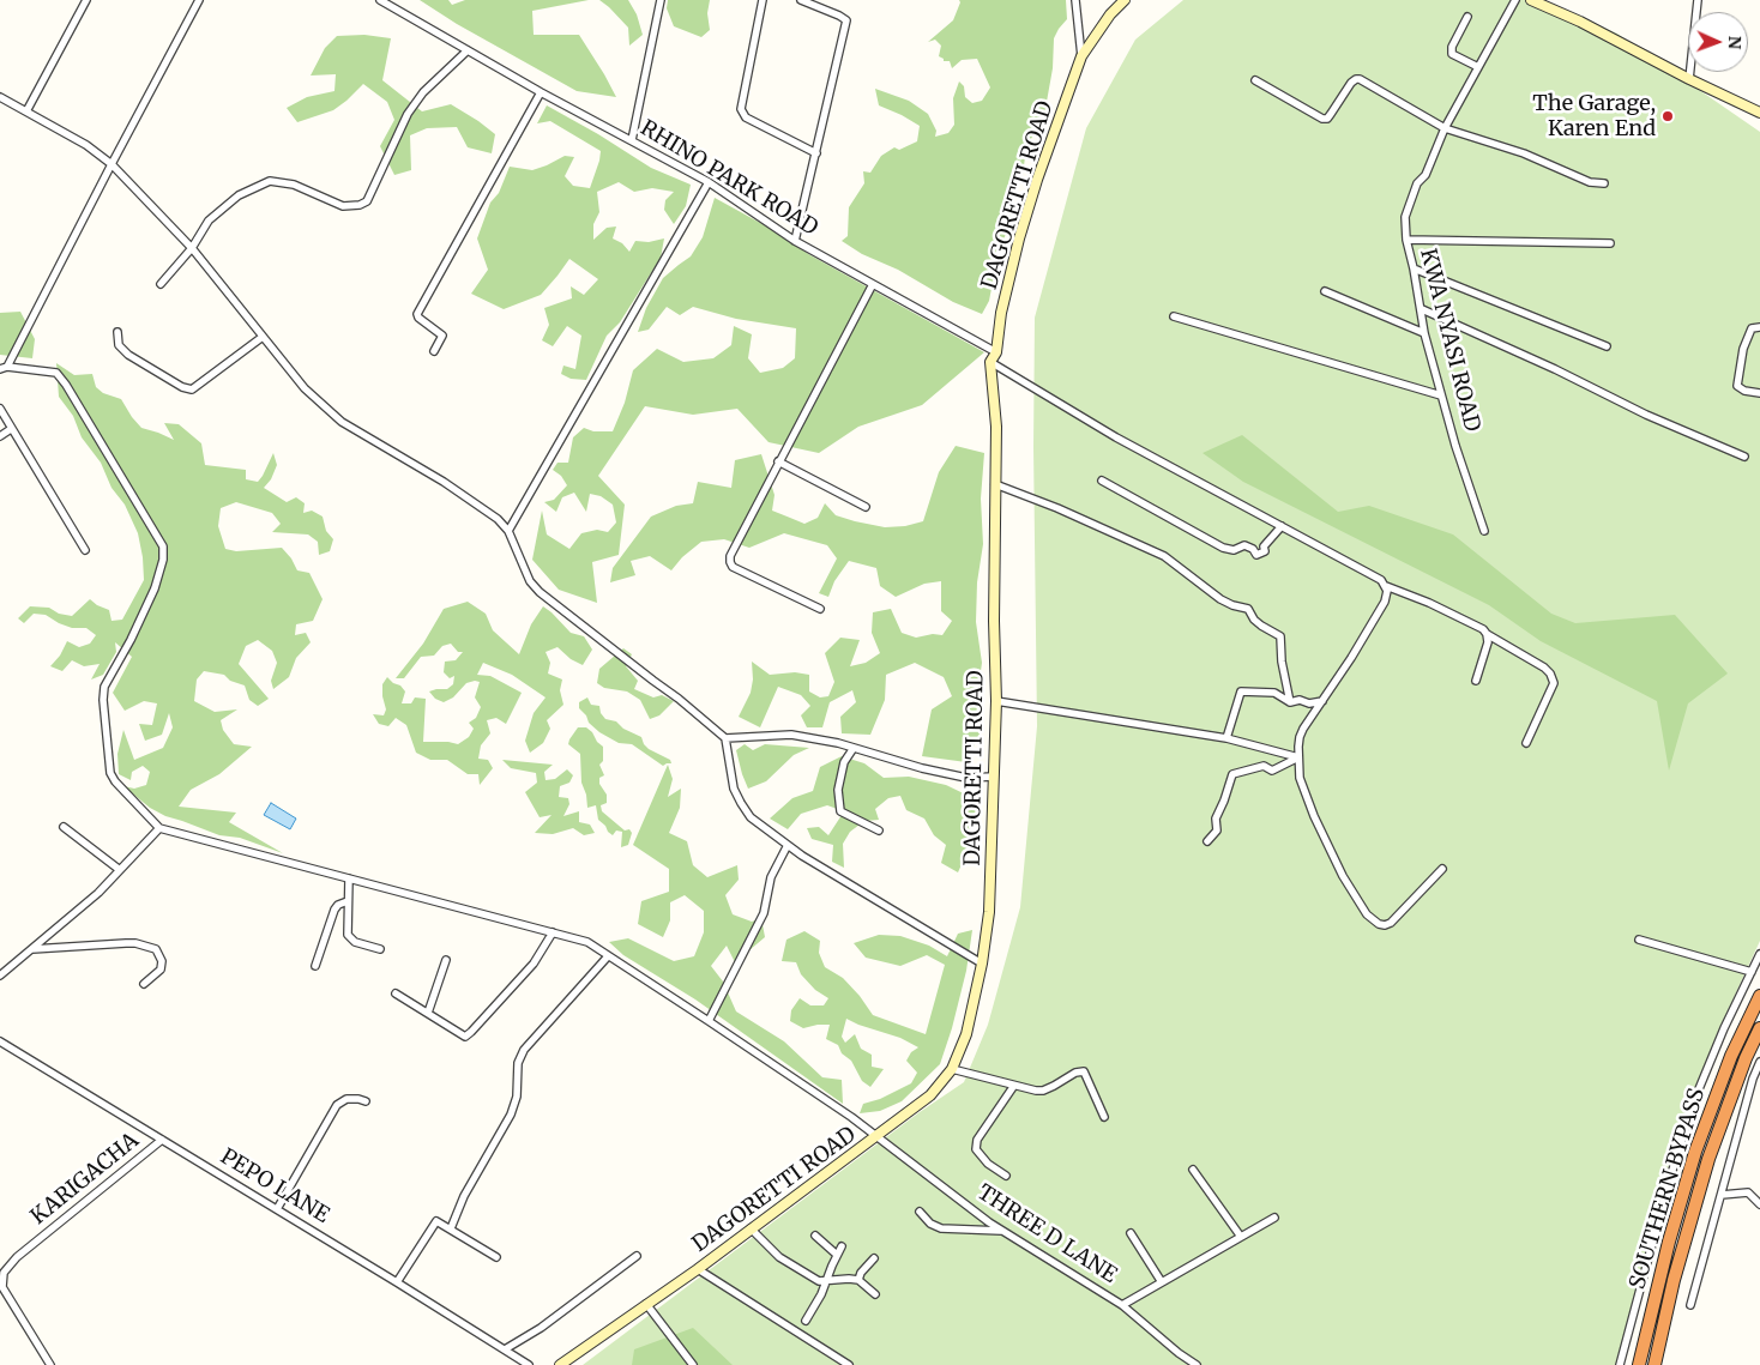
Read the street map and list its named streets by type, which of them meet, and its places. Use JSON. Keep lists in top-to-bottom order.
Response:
{
  "streets": {
    "highway": ["SOUTHERN BYPASS"],
    "main road": ["DAGORETTI ROAD"],
    "street": [
      "RHINO PARK ROAD",
      "KWA NYASI ROAD",
      "KARIGACHA",
      "PEPO LANE",
      "THREE D LANE"
    ]
  },
  "crossings": [
    ["RHINO PARK ROAD", "DAGORETTI ROAD"],
    ["DAGORETTI ROAD", "THREE D LANE"],
    ["KARIGACHA", "PEPO LANE"]
  ],
  "places": ["The Garage, Karen End"],
  "north": "right"
}
